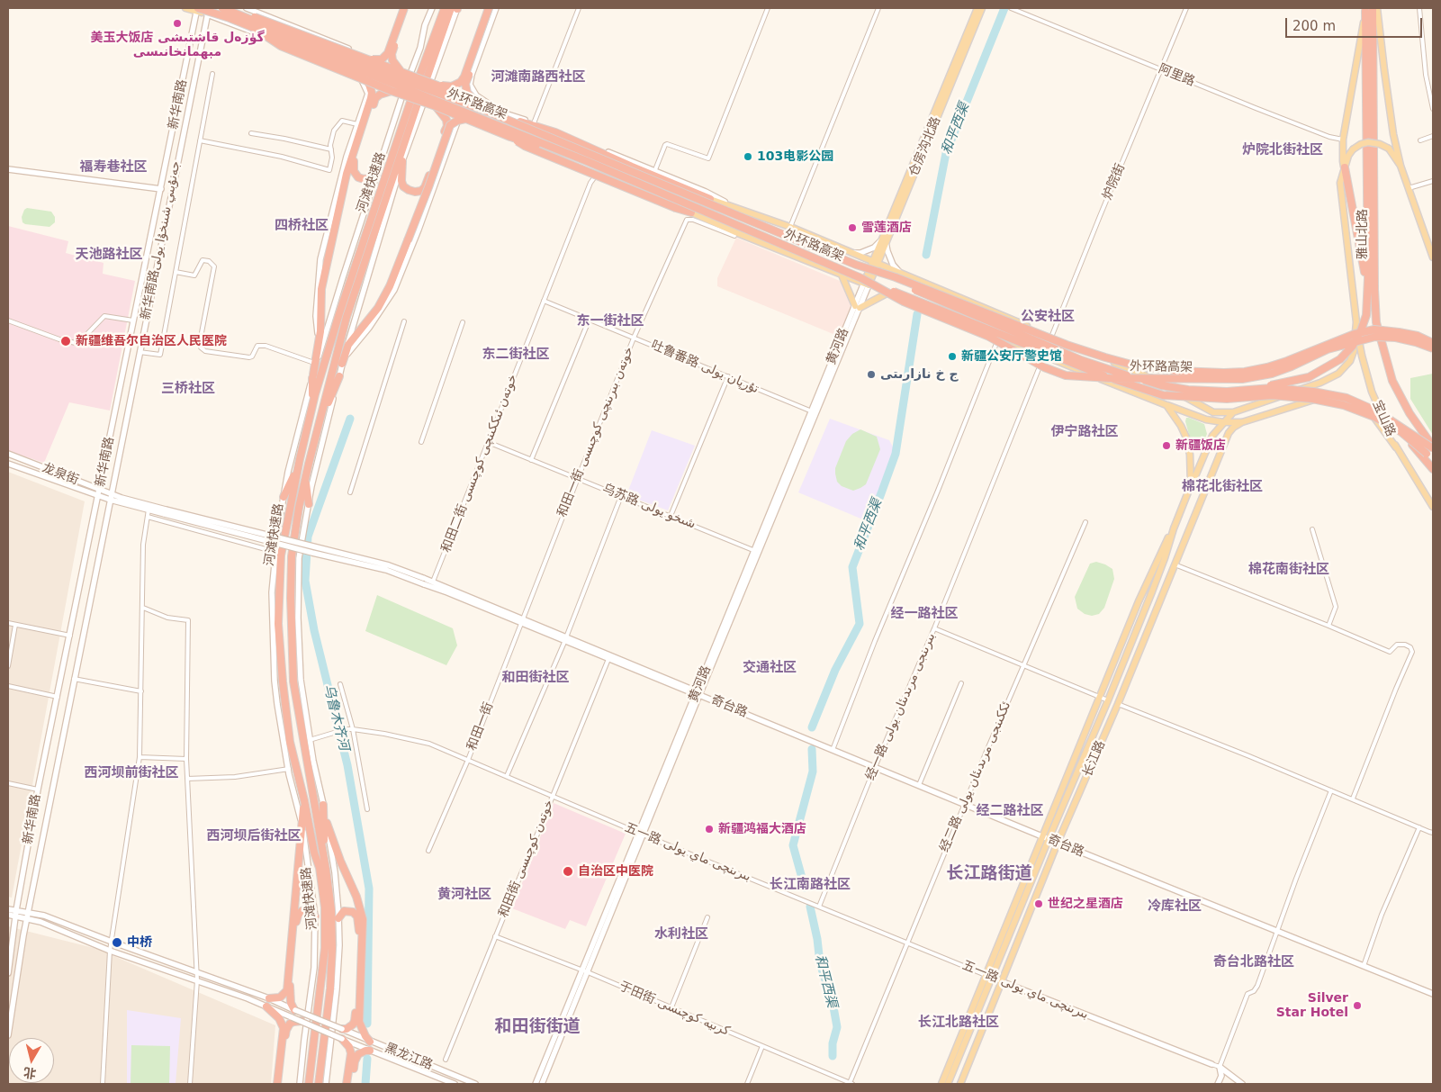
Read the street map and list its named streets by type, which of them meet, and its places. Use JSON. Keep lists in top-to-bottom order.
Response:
{
  "streets": {
    "highway": ["外环路高架", "河滩快速路", "雅山北路"],
    "main road": ["仓房沟北路", "宝山路", "长江路"],
    "street": [
      "阿里路",
      "新华南路",
      "炉院街",
      "新华南路جەنۇبىي شىنخۇا يولى",
      "黄河路",
      "吐鲁番路 تۇرپان يولى",
      "和田一街 خوتەن بىرىنچى كوچىسى",
      "和田二街 خوتەن ئىككىنچى كوچىسى",
      "龙泉街",
      "乌苏路 شىخو يولى",
      "奇台路",
      "经一路 بىرىنجى مرىدىئان يولى",
      "和田一街",
      "经二路 ئككىنجى مرىدىئان يولى",
      "五一路 بىرىنچى ماي يولى",
      "和田街 خوتەن كوچىسى",
      "于田街 كرىيە كوچىسى",
      "黑龙江路"
    ]
  },
  "crossings": [
    ["阿里路", "炉院街"],
    ["新华南路", "外环路高架"],
    ["新华南路", "新华南路جەنۇبىي شىنخۇا يولى"],
    ["新华南路", "龙泉街"],
    ["外环路高架", "仓房沟北路"],
    ["外环路高架", "黄河路"],
    ["仓房沟北路", "黄河路"],
    ["炉院街", "经一路 بىرىنجى مرىدىئان يولى"],
    ["新华南路جەنۇبىي شىنخۇا يولى", "龙泉街"],
    ["黄河路", "吐鲁番路 تۇرپان يولى"],
    ["黄河路", "乌苏路 شىخو يولى"],
    ["黄河路", "奇台路"],
    ["黄河路", "五一路 بىرىنچى ماي يولى"],
    ["黄河路", "于田街 كرىيە كوچىسى"],
    ["吐鲁番路 تۇرپان يولى", "和田一街 خوتەن بىرىنچى كوچىسى"],
    ["吐鲁番路 تۇرپان يولى", "和田二街 خوتەن ئىككىنچى كوچىسى"],
    ["和田一街 خوتەن بىرىنچى كوچىسى", "乌苏路 شىخو يولى"],
    ["和田一街 خوتەن بىرىنچى كوچىسى", "奇台路"],
    ["和田一街 خوتەن بىرىنچى كوچىسى", "和田一街"],
    ["和田二街 خوتەن ئىككىنچى كوچىسى", "乌苏路 شىخو يولى"],
    ["和田二街 خوتەن ئىككىنچى كوچىسى", "奇台路"],
    ["奇台路", "经一路 بىرىنجى مرىدىئان يولى"],
    ["奇台路", "和田一街"],
    ["奇台路", "长江路"],
    ["奇台路", "经二路 ئككىنجى مرىدىئان يولى"],
    ["奇台路", "和田街 خوتەن كوچىسى"],
    ["经一路 بىرىنجى مرىدىئان يولى", "五一路 بىرىنچى ماي يولى"],
    ["和田一街", "五一路 بىرىنچى ماي يولى"],
    ["长江路", "五一路 بىرىنچى ماي يولى"],
    ["经二路 ئككىنجى مرىدىئان يولى", "五一路 بىرىنچى ماي يولى"],
    ["经二路 ئككىنجى مرىدىئان يولى", "于田街 كرىيە كوچىسى"],
    ["五一路 بىرىنچى ماي يولى", "和田街 خوتەن كوچىسى"],
    ["和田街 خوتەن كوچىسى", "于田街 كرىيە كوچىسى"]
  ],
  "districts": [
    "河滩南路西社区",
    "炉院北街社区",
    "福寿巷社区",
    "四桥社区",
    "天池路社区",
    "公安社区",
    "东一街社区",
    "东二街社区",
    "三桥社区",
    "伊宁路社区",
    "棉花北街社区",
    "棉花南街社区",
    "经一路社区",
    "交通社区",
    "和田街社区",
    "西河坝前街社区",
    "经二路社区",
    "西河坝后街社区",
    "长江路街道",
    "长江南路社区",
    "黄河社区",
    "冷库社区",
    "水利社区",
    "奇台北路社区",
    "长江北路社区",
    "和田街街道"
  ],
  "water": ["和平西渠", "乌鲁木齐河"],
  "places": [
    "美玉大饭店 گۈزەل قاشتىشى مېھمانخانىسى",
    "103电影公园",
    "雪莲酒店",
    "新疆维吾尔自治区人民医院",
    "新疆公安厅警史馆",
    "ج خ نازارىتى",
    "新疆饭店",
    "新疆鸿福大酒店",
    "自治区中医院",
    "世纪之星酒店",
    "中桥",
    "Silver Star Hotel"
  ],
  "scale_bar": "200 m",
  "north": "bottom"
}
